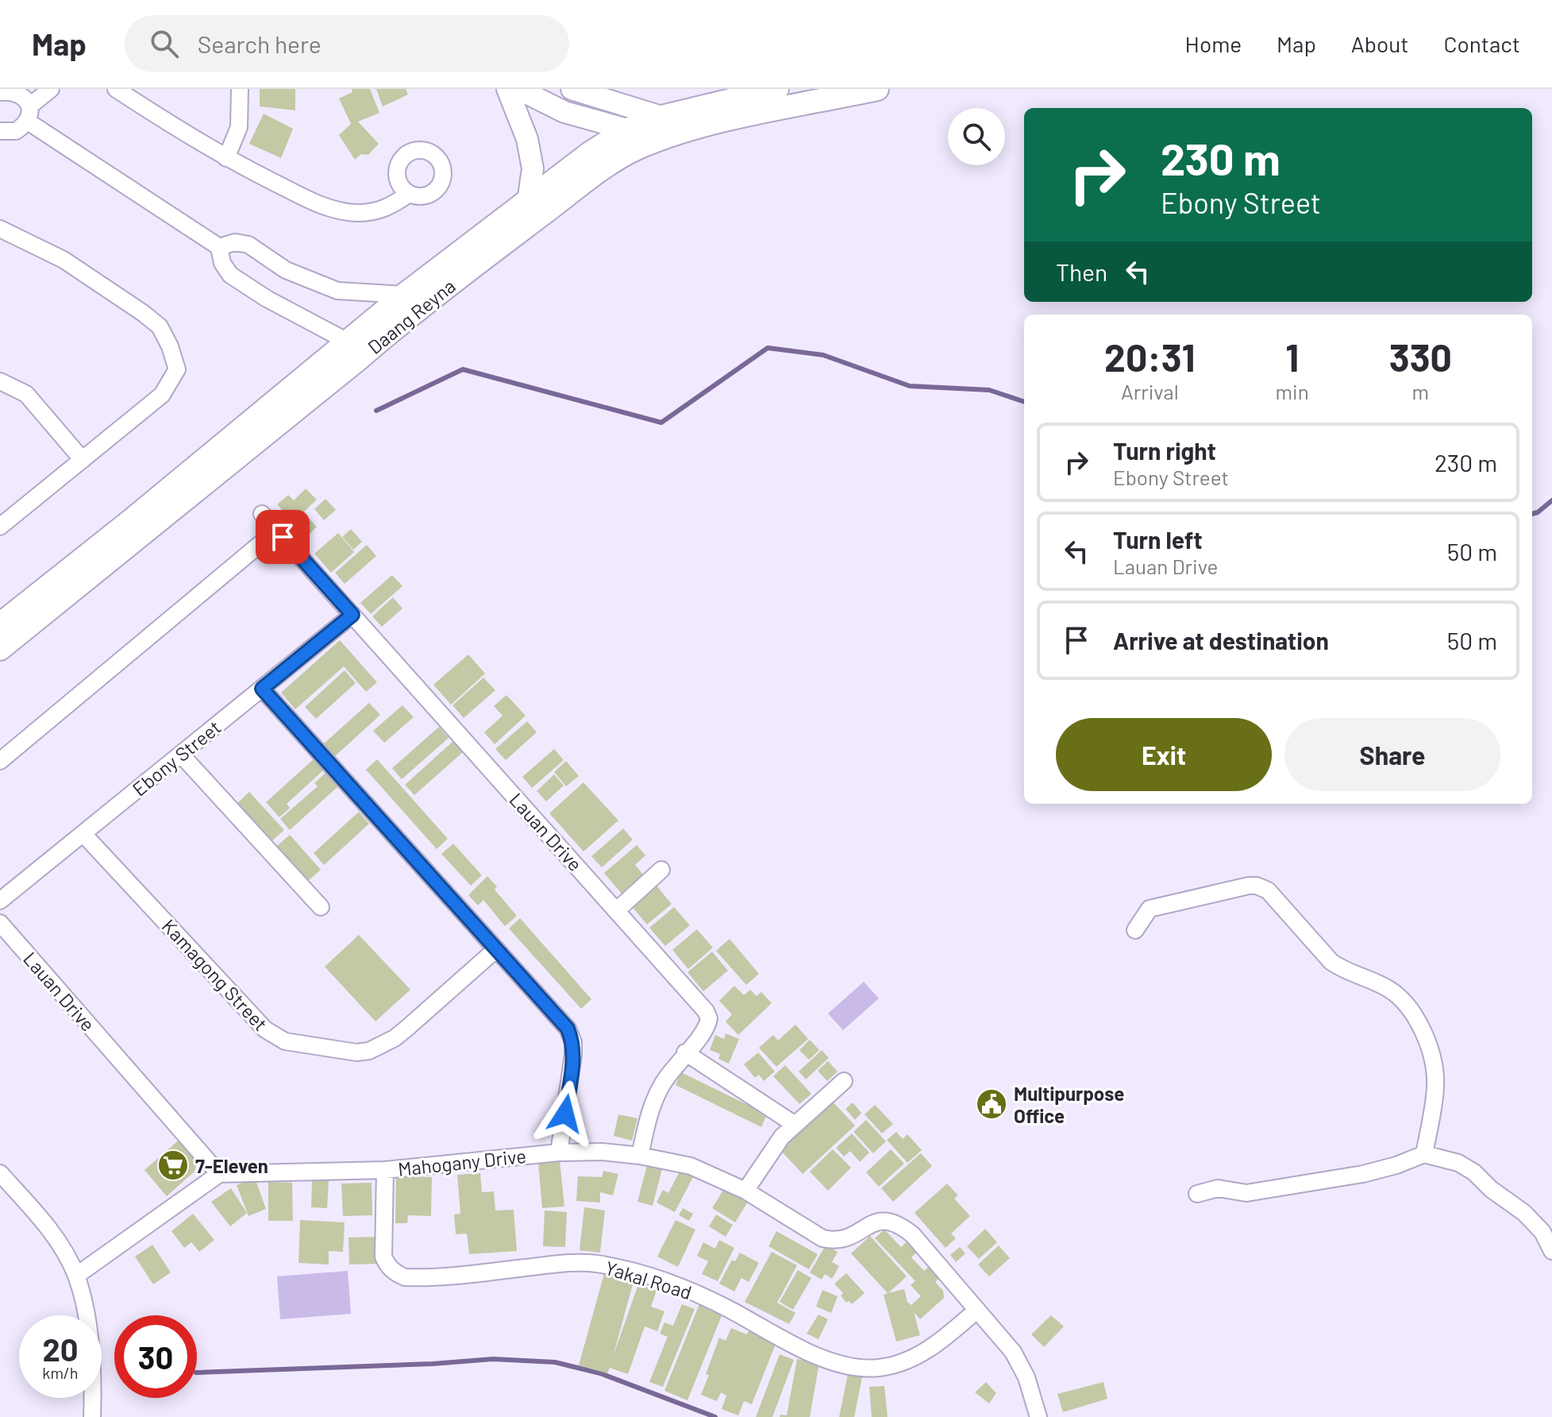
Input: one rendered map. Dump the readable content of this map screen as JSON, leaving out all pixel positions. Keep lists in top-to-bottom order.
{
  "streets": {
    "main road": ["Daang Reyna"],
    "street": [
      "Ebony Street",
      "Lauan Drive",
      "Kamagong Street",
      "Mahogany Drive",
      "Yakal Road"
    ]
  },
  "crossings": [
    ["Ebony Street", "Lauan Drive"],
    ["Ebony Street", "Kamagong Street"],
    ["Lauan Drive", "Mahogany Drive"],
    ["Mahogany Drive", "Yakal Road"]
  ],
  "places": {
    "public building": ["Multipurpose Office"],
    "supermarket": ["7-Eleven"]
  },
  "page": {
    "header": "Map",
    "search": "Search here",
    "nav": [
      "Home",
      "Map",
      "About",
      "Contact"
    ],
    "turn": ["230 m", "Ebony Street"],
    "then": "Then",
    "eta": [
      "20:31",
      "Arrival",
      "1",
      "min",
      "330",
      "m"
    ],
    "list": [
      {
        "name": "Turn right",
        "note": "Ebony Street",
        "value": "230 m"
      },
      {
        "name": "Turn left",
        "note": "Lauan Drive",
        "value": "50 m"
      },
      {
        "name": "Arrive at destination",
        "value": "50 m"
      }
    ],
    "buttons": ["Exit", "Share"],
    "speed": "20 km/h",
    "limit": "30"
  }
}
